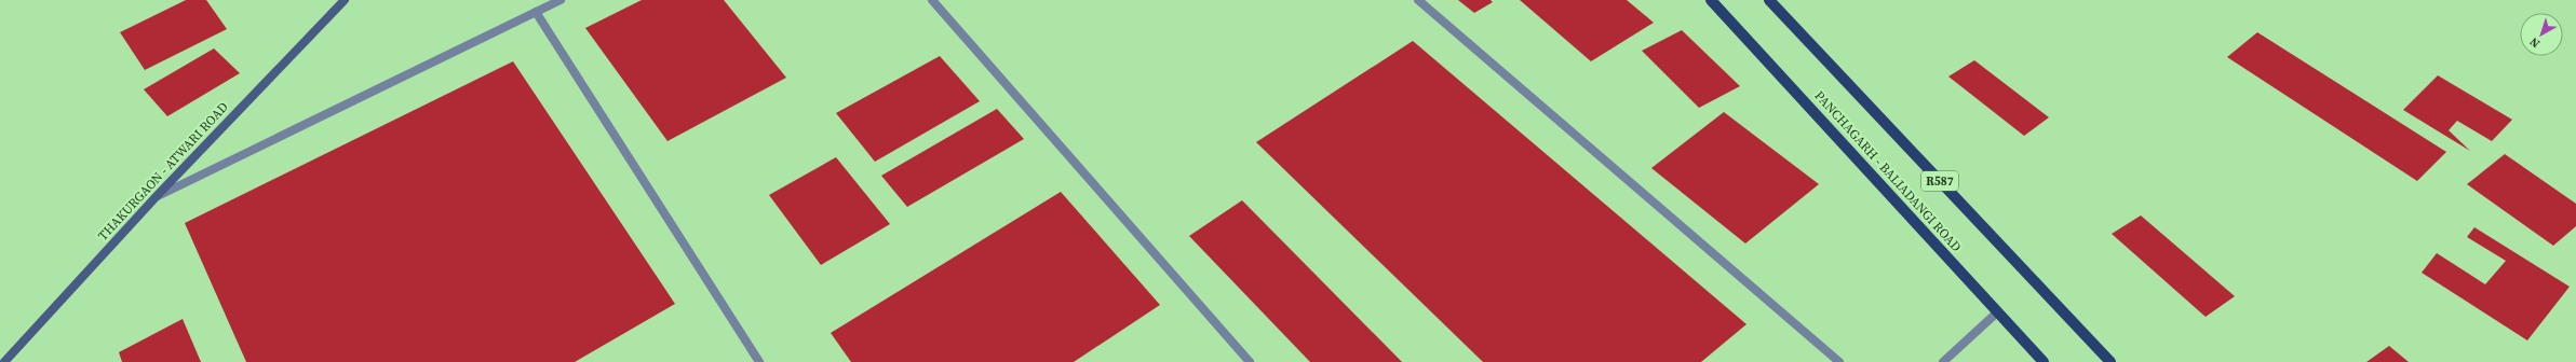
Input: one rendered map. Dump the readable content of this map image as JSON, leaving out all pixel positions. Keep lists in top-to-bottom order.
{
  "streets": {
    "main road": ["THAKURGAON - ATWARI ROAD", "PANCHAGARH - BALIADANGI ROAD", "R587"]
  },
  "north": "bottom left"
}
